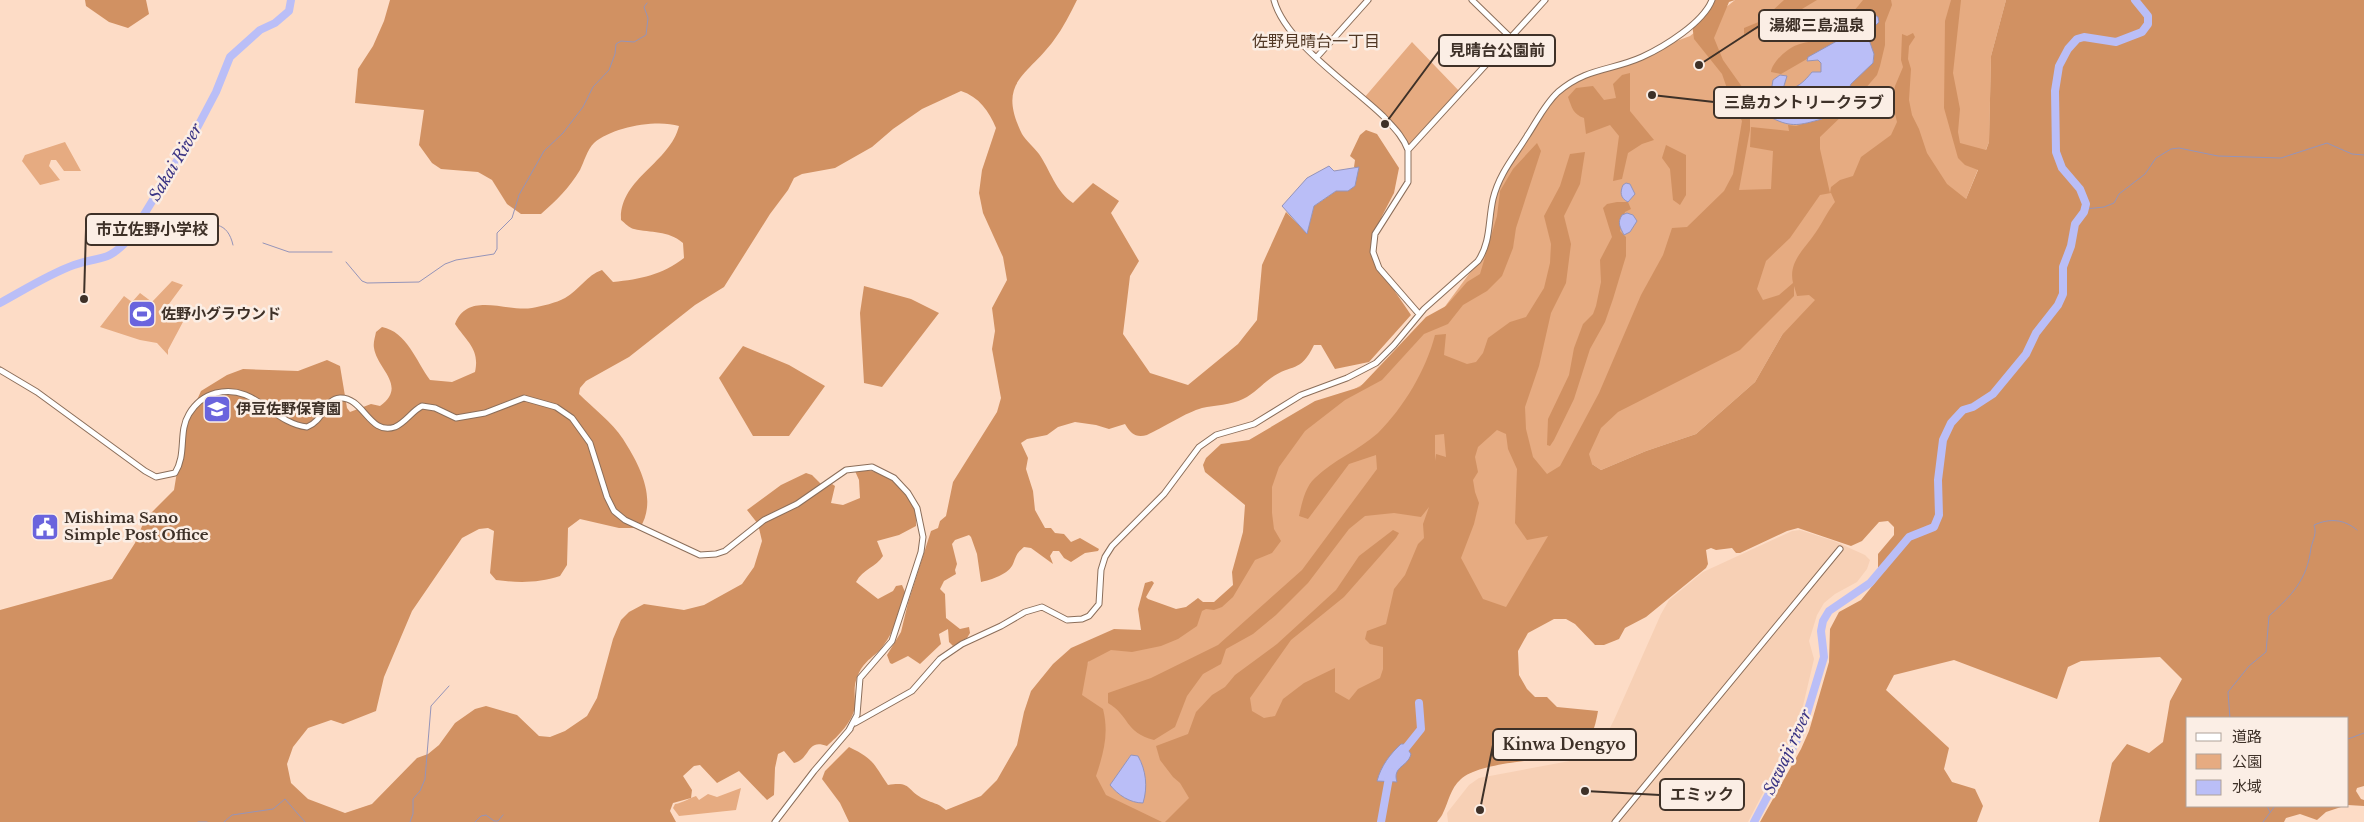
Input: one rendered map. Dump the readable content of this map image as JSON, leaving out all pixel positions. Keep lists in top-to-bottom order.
{
  "districts": ["佐野見晴台一丁目"],
  "water": ["Sakai River", "Sawaji river"],
  "places": {
    "other": [
      "湯郷三島温泉",
      "三島カントリークラブ",
      "見晴台公園前",
      "市立佐野小学校",
      "エミック",
      "Kinwa Dengyo"
    ],
    "sports": ["佐野小グラウンド"],
    "school or university": ["伊豆佐野保育園"],
    "public building": ["Mishima Sano Simple Post Office"]
  },
  "legend": ["道路", "公園", "水域"]
}
